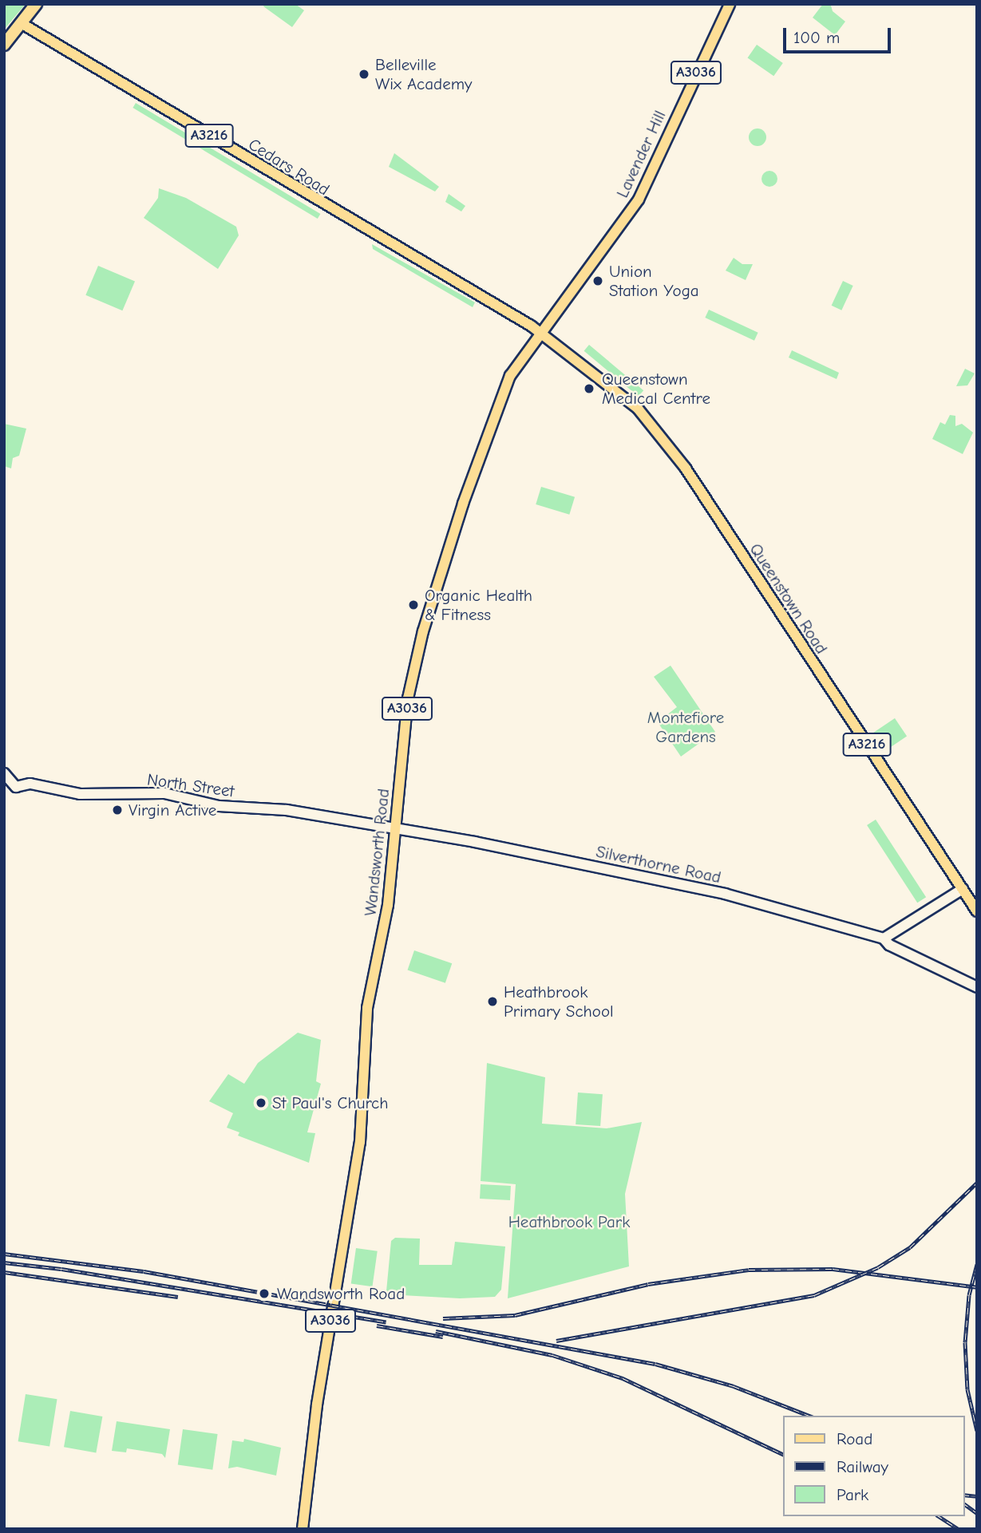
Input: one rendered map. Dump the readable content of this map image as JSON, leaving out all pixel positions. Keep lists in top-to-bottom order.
{
  "streets": {
    "main road": [
      "A3036",
      "A3216",
      "Lavender Hill",
      "Cedars Road",
      "Queenstown Road",
      "North Street",
      "Wandsworth Road",
      "Silverthorne Road"
    ]
  },
  "crossings": [
    ["Lavender Hill", "Cedars Road"],
    ["Lavender Hill", "Queenstown Road"],
    ["Lavender Hill", "Wandsworth Road"],
    ["Cedars Road", "Queenstown Road"],
    ["Cedars Road", "Wandsworth Road"],
    ["Queenstown Road", "Wandsworth Road"],
    ["North Street", "Wandsworth Road"],
    ["North Street", "Silverthorne Road"],
    ["Wandsworth Road", "Silverthorne Road"]
  ],
  "parks": ["Montefiore Gardens", "Heathbrook Park"],
  "places": [
    "Belleville Wix Academy",
    "Union Station Yoga",
    "Queenstown Medical Centre",
    "Organic Health & Fitness",
    "Virgin Active",
    "Heathbrook Primary School",
    "St Paul's Church",
    "Wandsworth Road"
  ],
  "legend": ["Road", "Railway", "Park"],
  "scale_bar": "100 m"
}
